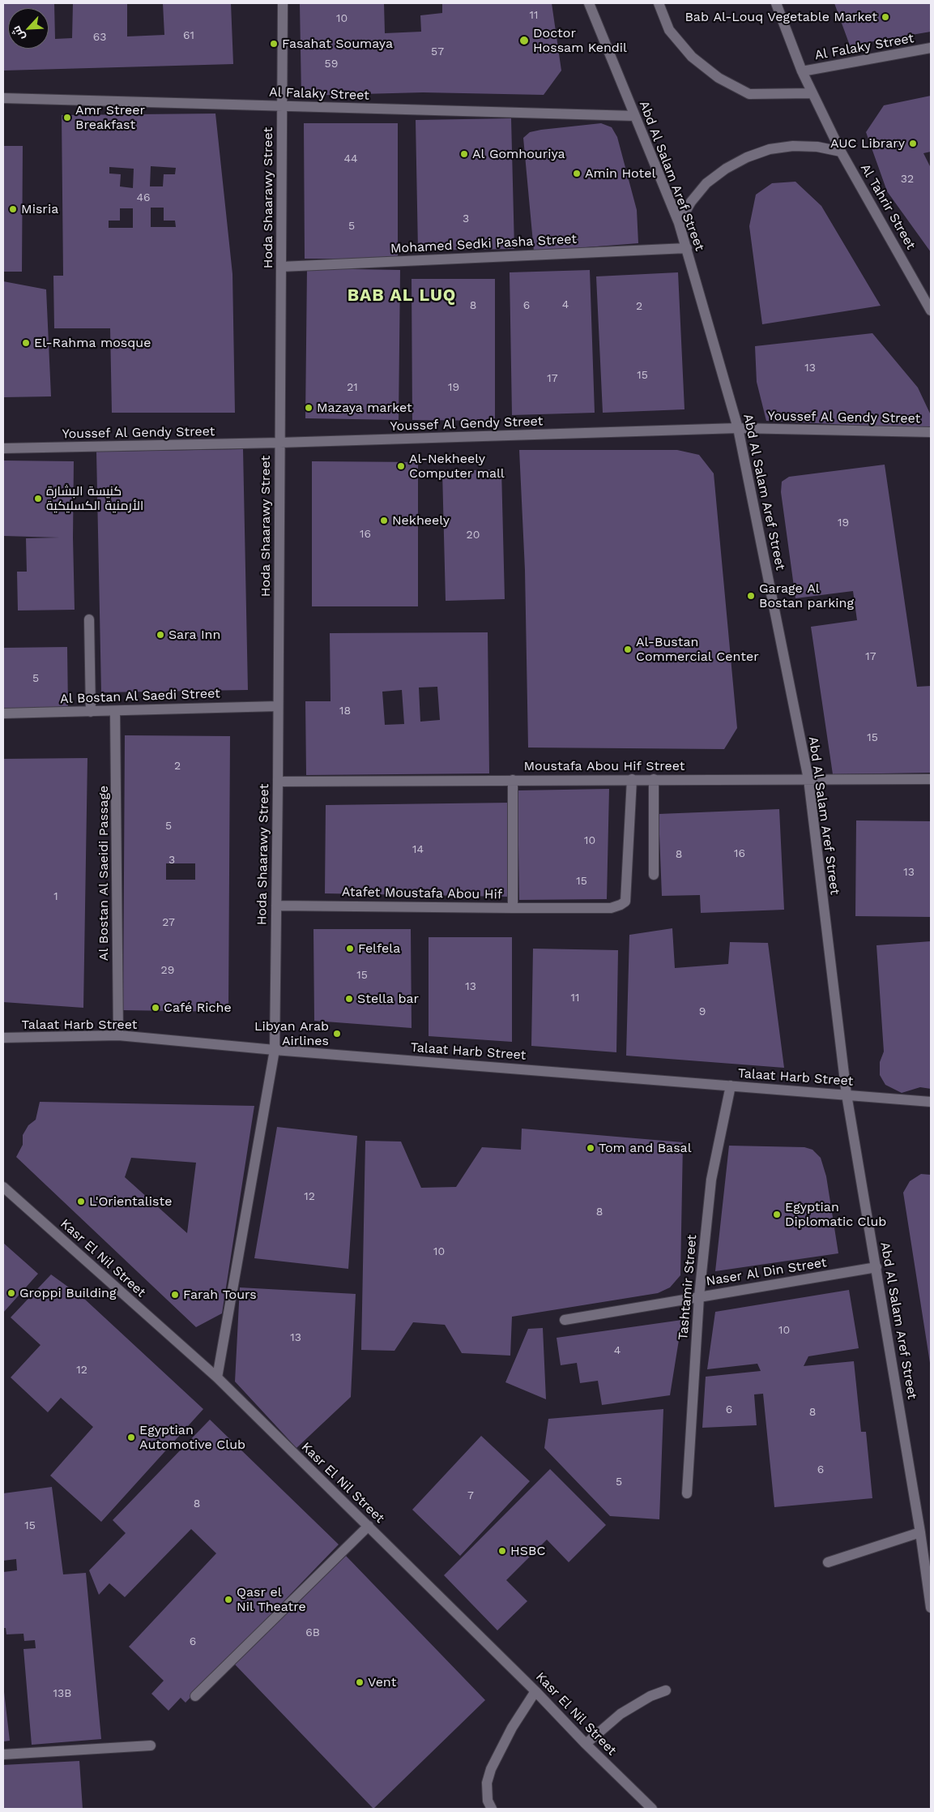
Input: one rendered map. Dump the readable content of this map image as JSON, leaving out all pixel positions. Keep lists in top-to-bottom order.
{
  "streets": {
    "street": [
      "Al Falaky Street",
      "Abd Al Salam Aref Street",
      "Hoda Shaarawy Street",
      "Al Tahrir Street",
      "Mohamed Sedki Pasha Street",
      "Youssef Al Gendy Street",
      "Al Bostan Al Saedi Street",
      "Moustafa Abou Hif Street",
      "Al Bostan Al Saeidi Passage",
      "Atafet Moustafa Abou Hif",
      "Talaat Harb Street",
      "Kasr El Nil Street",
      "Naser Al Din Street",
      "Tashtamir Street"
    ]
  },
  "crossings": [
    ["Al Falaky Street", "Abd Al Salam Aref Street"],
    ["Al Falaky Street", "Hoda Shaarawy Street"],
    ["Al Falaky Street", "Al Tahrir Street"],
    ["Abd Al Salam Aref Street", "Mohamed Sedki Pasha Street"],
    ["Abd Al Salam Aref Street", "Youssef Al Gendy Street"],
    ["Abd Al Salam Aref Street", "Moustafa Abou Hif Street"],
    ["Abd Al Salam Aref Street", "Talaat Harb Street"],
    ["Abd Al Salam Aref Street", "Naser Al Din Street"],
    ["Hoda Shaarawy Street", "Mohamed Sedki Pasha Street"],
    ["Hoda Shaarawy Street", "Youssef Al Gendy Street"],
    ["Hoda Shaarawy Street", "Al Bostan Al Saedi Street"],
    ["Hoda Shaarawy Street", "Moustafa Abou Hif Street"],
    ["Hoda Shaarawy Street", "Atafet Moustafa Abou Hif"],
    ["Hoda Shaarawy Street", "Talaat Harb Street"],
    ["Hoda Shaarawy Street", "Kasr El Nil Street"],
    ["Al Bostan Al Saedi Street", "Al Bostan Al Saeidi Passage"],
    ["Moustafa Abou Hif Street", "Atafet Moustafa Abou Hif"],
    ["Al Bostan Al Saeidi Passage", "Talaat Harb Street"],
    ["Talaat Harb Street", "Tashtamir Street"],
    ["Naser Al Din Street", "Tashtamir Street"]
  ],
  "districts": ["BAB AL LUQ"],
  "places": [
    "Bab Al-Louq Vegetable Market",
    "Doctor Hossam Kendil",
    "Fasahat Soumaya",
    "Amr Streer Breakfast",
    "AUC Library",
    "Al Gomhouriya",
    "Amin Hotel",
    "Misria",
    "El-Rahma mosque",
    "Mazaya market",
    "Al-Nekheely Computer mall",
    "كنيسة البشارة الأرمنية الكسليكية",
    "Nekheely",
    "Garage Al Bostan parking",
    "Sara Inn",
    "Al-Bustan Commercial Center",
    "Felfela",
    "Stella bar",
    "Café Riche",
    "Libyan Arab Airlines",
    "Tom and Basal",
    "L'Orientaliste",
    "Egyptian Diplomatic Club",
    "Groppi Building",
    "Farah Tours",
    "Egyptian Automotive Club",
    "HSBC",
    "Qasr el Nil Theatre",
    "Vent"
  ],
  "house_numbers": [
    "11",
    "10",
    "61",
    "63",
    "57",
    "59",
    "44",
    "32",
    "46",
    "3",
    "5",
    "4",
    "8",
    "6",
    "2",
    "13",
    "15",
    "17",
    "21",
    "19",
    "19",
    "16",
    "20",
    "17",
    "5",
    "18",
    "15",
    "2",
    "5",
    "10",
    "14",
    "16",
    "8",
    "3",
    "13",
    "15",
    "1",
    "27",
    "29",
    "15",
    "13",
    "11",
    "9",
    "12",
    "8",
    "10",
    "10",
    "13",
    "4",
    "12",
    "6",
    "8",
    "6",
    "5",
    "7",
    "8",
    "15",
    "6B",
    "6",
    "13B"
  ],
  "north": "bottom left"
}
